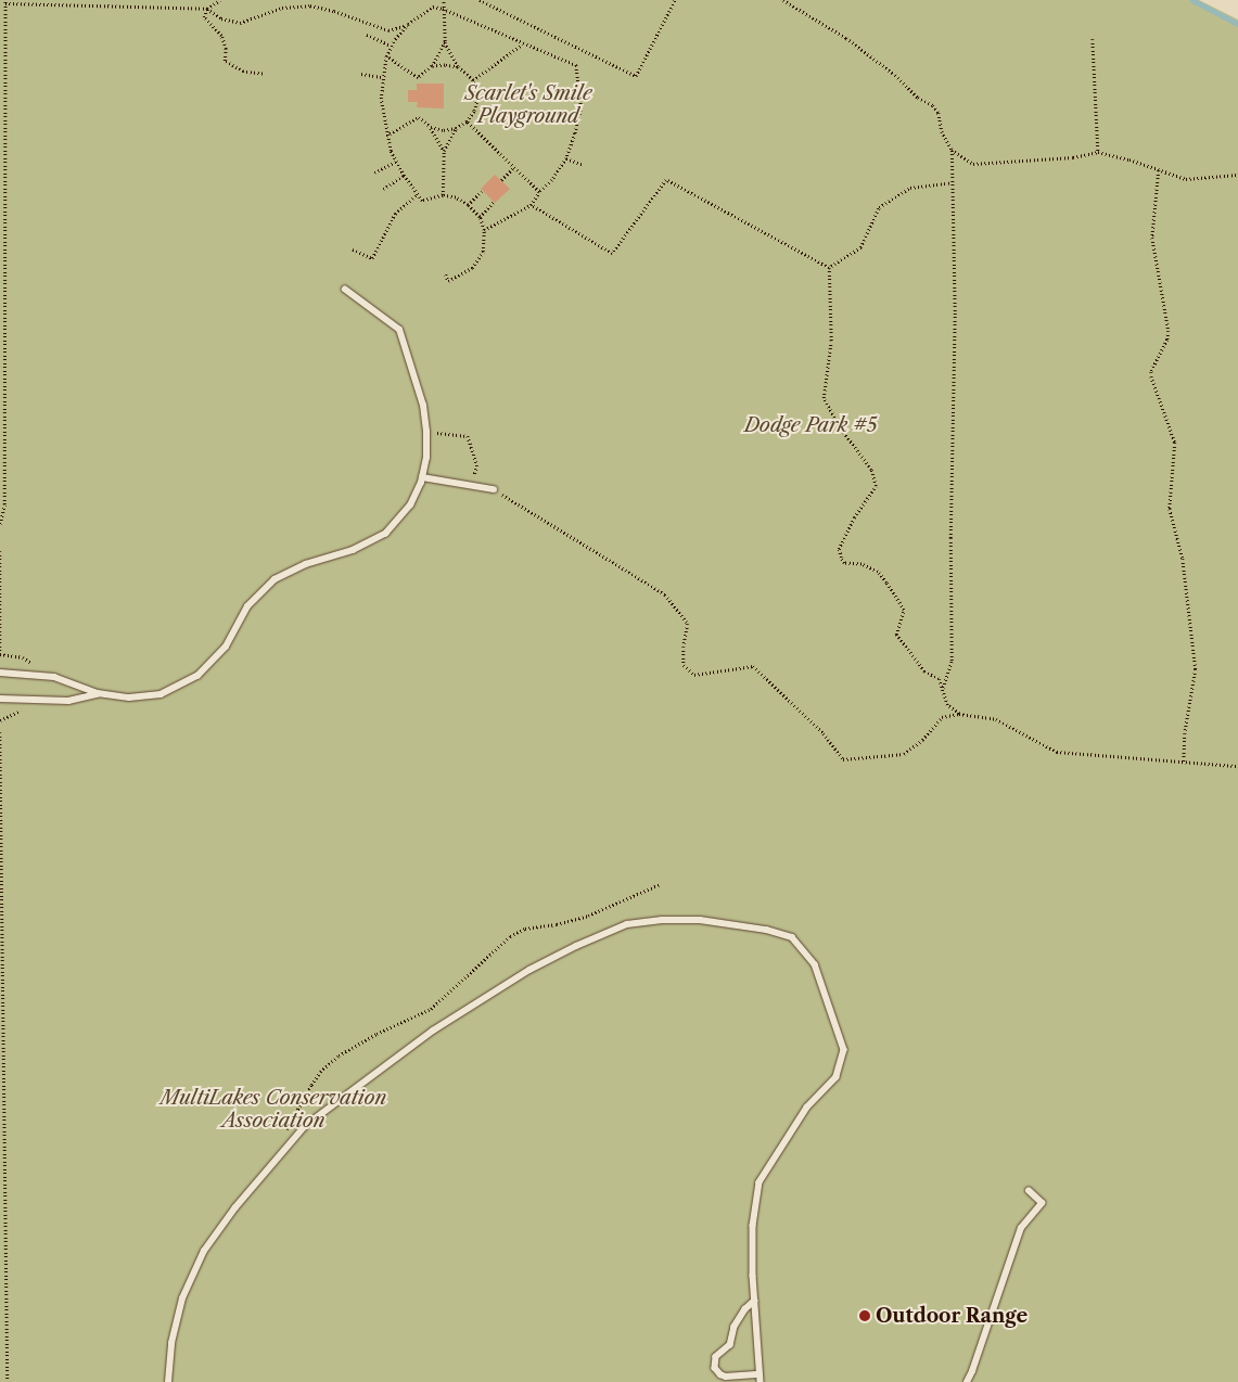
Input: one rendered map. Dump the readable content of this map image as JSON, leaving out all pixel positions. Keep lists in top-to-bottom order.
{
  "parks": ["Scarlet's Smile Playground", "Dodge Park #5", "MultiLakes Conservation Association"],
  "places": ["Outdoor Range"]
}
